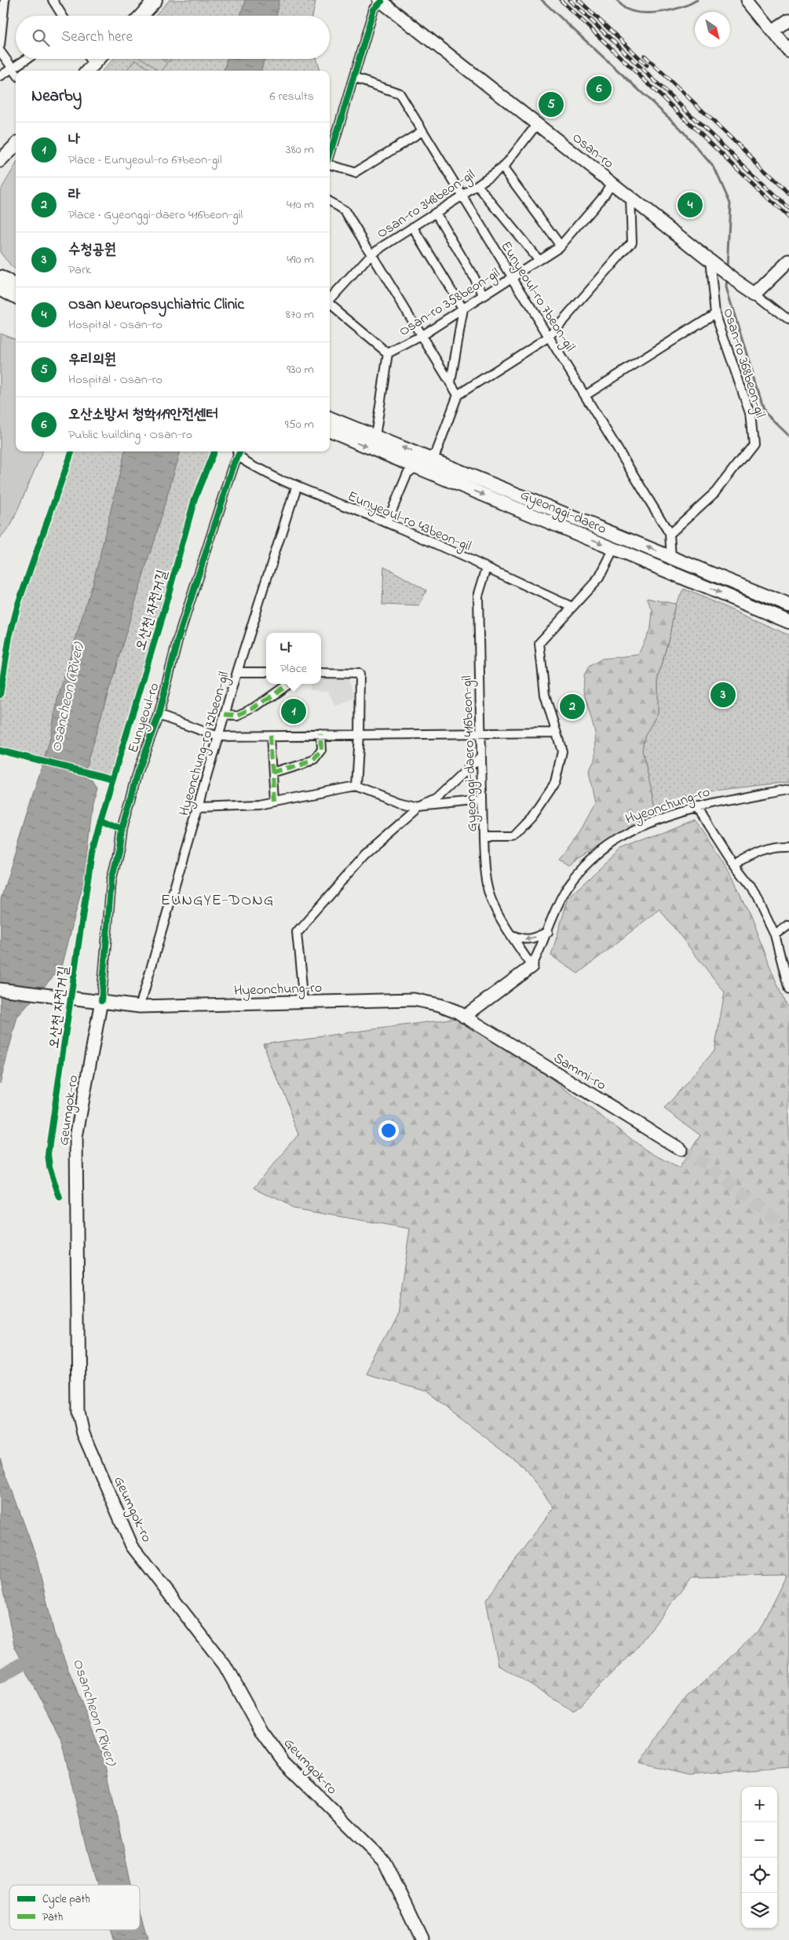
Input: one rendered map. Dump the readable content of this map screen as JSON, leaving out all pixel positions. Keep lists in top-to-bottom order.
{
  "streets": {
    "main road": ["Gyeonggi-daero"],
    "street": [
      "Osan-ro",
      "Osan-ro 348beon-gil",
      "Eunyeoul-ro 7beon-gil",
      "Osan-ro 358beon-gil",
      "Osan-ro 368beon-gil",
      "Eunyeoul-ro 43beon-gil",
      "Eunyeoul-ro",
      "Hyeonchung-ro 72beon-gil",
      "Gyeonggi-daero 416beon-gil",
      "Hyeonchung-ro",
      "Sammi-ro",
      "Geumgok-ro"
    ],
    "cycle path": ["오산천 자전거길"]
  },
  "crossings": [
    ["Osan-ro", "Osan-ro 348beon-gil"],
    ["Osan-ro", "Osan-ro 358beon-gil"],
    ["Osan-ro", "Osan-ro 368beon-gil"],
    ["Osan-ro 348beon-gil", "Eunyeoul-ro 7beon-gil"],
    ["Eunyeoul-ro 7beon-gil", "Osan-ro 358beon-gil"],
    ["Eunyeoul-ro 7beon-gil", "Osan-ro 368beon-gil"],
    ["Eunyeoul-ro 7beon-gil", "Gyeonggi-daero"],
    ["Gyeonggi-daero", "Gyeonggi-daero 416beon-gil"],
    ["Eunyeoul-ro 43beon-gil", "Eunyeoul-ro"],
    ["Eunyeoul-ro 43beon-gil", "Hyeonchung-ro 72beon-gil"],
    ["Eunyeoul-ro 43beon-gil", "Gyeonggi-daero 416beon-gil"],
    ["Eunyeoul-ro", "Hyeonchung-ro"],
    ["Eunyeoul-ro", "Geumgok-ro"],
    ["Hyeonchung-ro 72beon-gil", "Hyeonchung-ro"],
    ["Hyeonchung-ro", "Sammi-ro"],
    ["Hyeonchung-ro", "Geumgok-ro"]
  ],
  "districts": ["EUNGYE-DONG"],
  "water": ["Osancheon (River)"],
  "legend": ["Cycle path", "Path"],
  "north": "bottom right",
  "page": {
    "search": "Search here",
    "heading": ["Nearby", "6 results"],
    "pins": [
      "6",
      "5",
      "4",
      "3",
      "2",
      "1"
    ],
    "list": [
      {
        "mark": "1",
        "name": "나",
        "note": "Place · Eunyeoul-ro 67beon-gil",
        "value": "380 m"
      },
      {
        "mark": "2",
        "name": "라",
        "note": "Place · Gyeonggi-daero 416beon-gil",
        "value": "410 m"
      },
      {
        "mark": "3",
        "name": "수청공원",
        "note": "Park",
        "value": "490 m"
      },
      {
        "mark": "4",
        "name": "Osan Neuropsychiatric Clinic",
        "note": "Hospital · Osan-ro",
        "value": "870 m"
      },
      {
        "mark": "5",
        "name": "우리의원",
        "note": "Hospital · Osan-ro",
        "value": "930 m"
      },
      {
        "mark": "6",
        "name": "오산소방서 청학119안전센터",
        "note": "Public building · Osan-ro",
        "value": "950 m"
      }
    ],
    "popup": ["나", "Place"],
    "map_buttons": ["+", "−"]
  }
}
